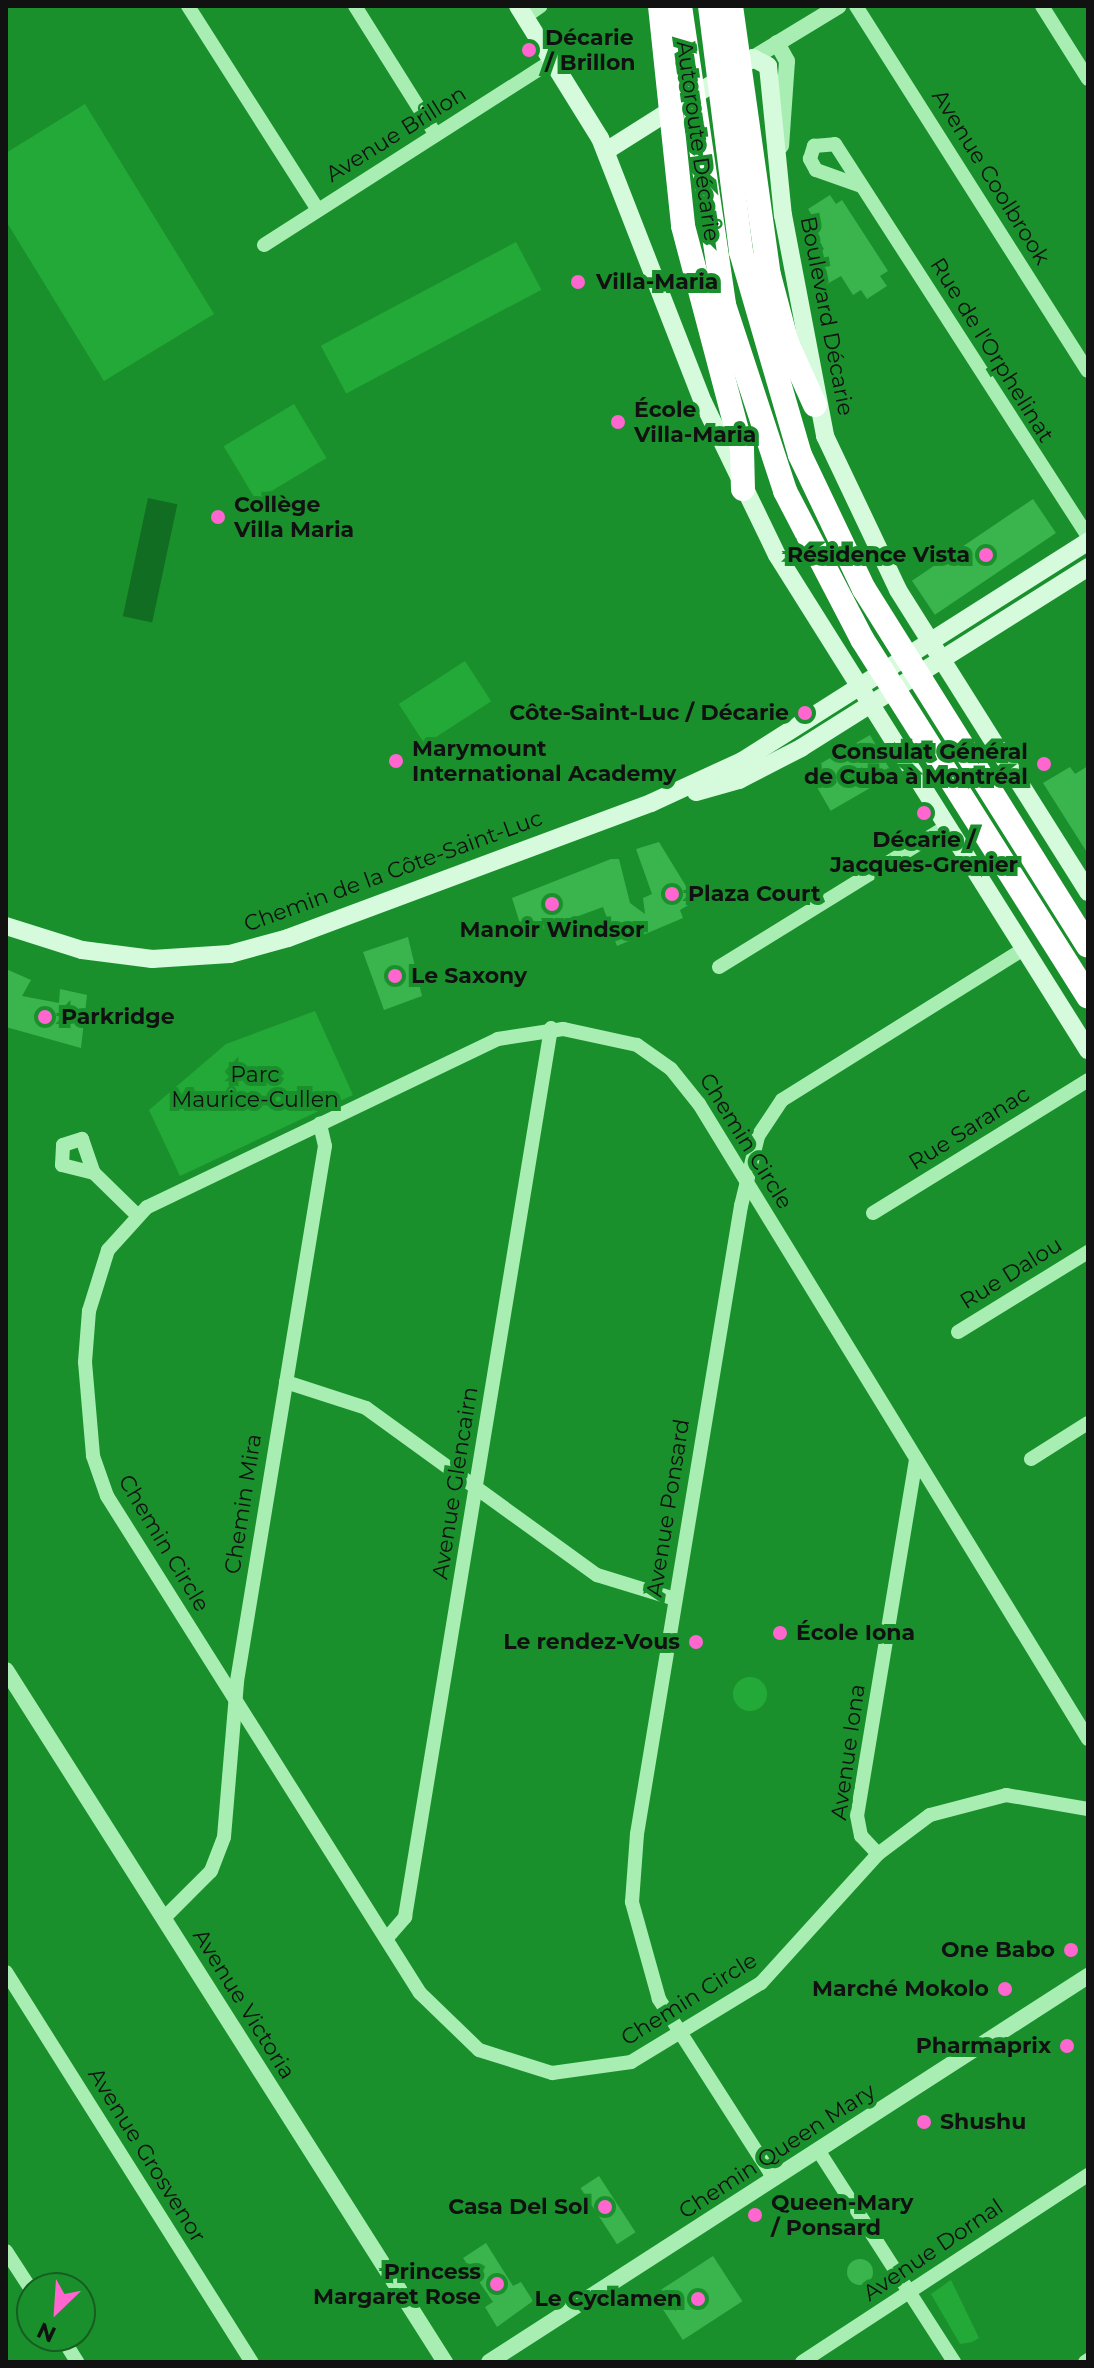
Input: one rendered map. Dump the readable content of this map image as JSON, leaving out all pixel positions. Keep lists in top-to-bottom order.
{
  "streets": {
    "highway": ["Autoroute Décarie"],
    "main road": ["Boulevard Décarie", "Chemin de la Côte-Saint-Luc"],
    "street": [
      "Avenue Brillon",
      "Avenue Coolbrook",
      "Rue de l'Orphelinat",
      "Rue Saranac",
      "Chemin Circle",
      "Rue Dalou",
      "Avenue Glencairn",
      "Chemin Mira",
      "Avenue Ponsard",
      "Avenue Iona",
      "Avenue Victoria",
      "Chemin Queen Mary",
      "Avenue Grosvenor",
      "Avenue Dornal"
    ]
  },
  "crossings": [
    ["Boulevard Décarie", "Chemin de la Côte-Saint-Luc"],
    ["Rue de l'Orphelinat", "Chemin de la Côte-Saint-Luc"],
    ["Chemin Circle", "Avenue Glencairn"],
    ["Chemin Circle", "Chemin Mira"],
    ["Chemin Circle", "Avenue Ponsard"],
    ["Chemin Circle", "Avenue Iona"],
    ["Chemin Mira", "Avenue Victoria"],
    ["Avenue Ponsard", "Chemin Queen Mary"]
  ],
  "parks": ["Parc Maurice-Cullen"],
  "places": [
    "Décarie / Brillon",
    "Villa-Maria",
    "École Villa-Maria",
    "Collège Villa Maria",
    "Résidence Vista",
    "Côte-Saint-Luc / Décarie",
    "Marymount International Academy",
    "Consulat Général de Cuba à Montréal",
    "Décarie / Jacques-Grenier",
    "Plaza Court",
    "Manoir Windsor",
    "Le Saxony",
    "Parkridge",
    "École Iona",
    "Le rendez-Vous",
    "One Babo",
    "Marché Mokolo",
    "Pharmaprix",
    "Shushu",
    "Casa Del Sol",
    "Queen-Mary / Ponsard",
    "Princess Margaret Rose",
    "Le Cyclamen"
  ],
  "north": "bottom left"
}
